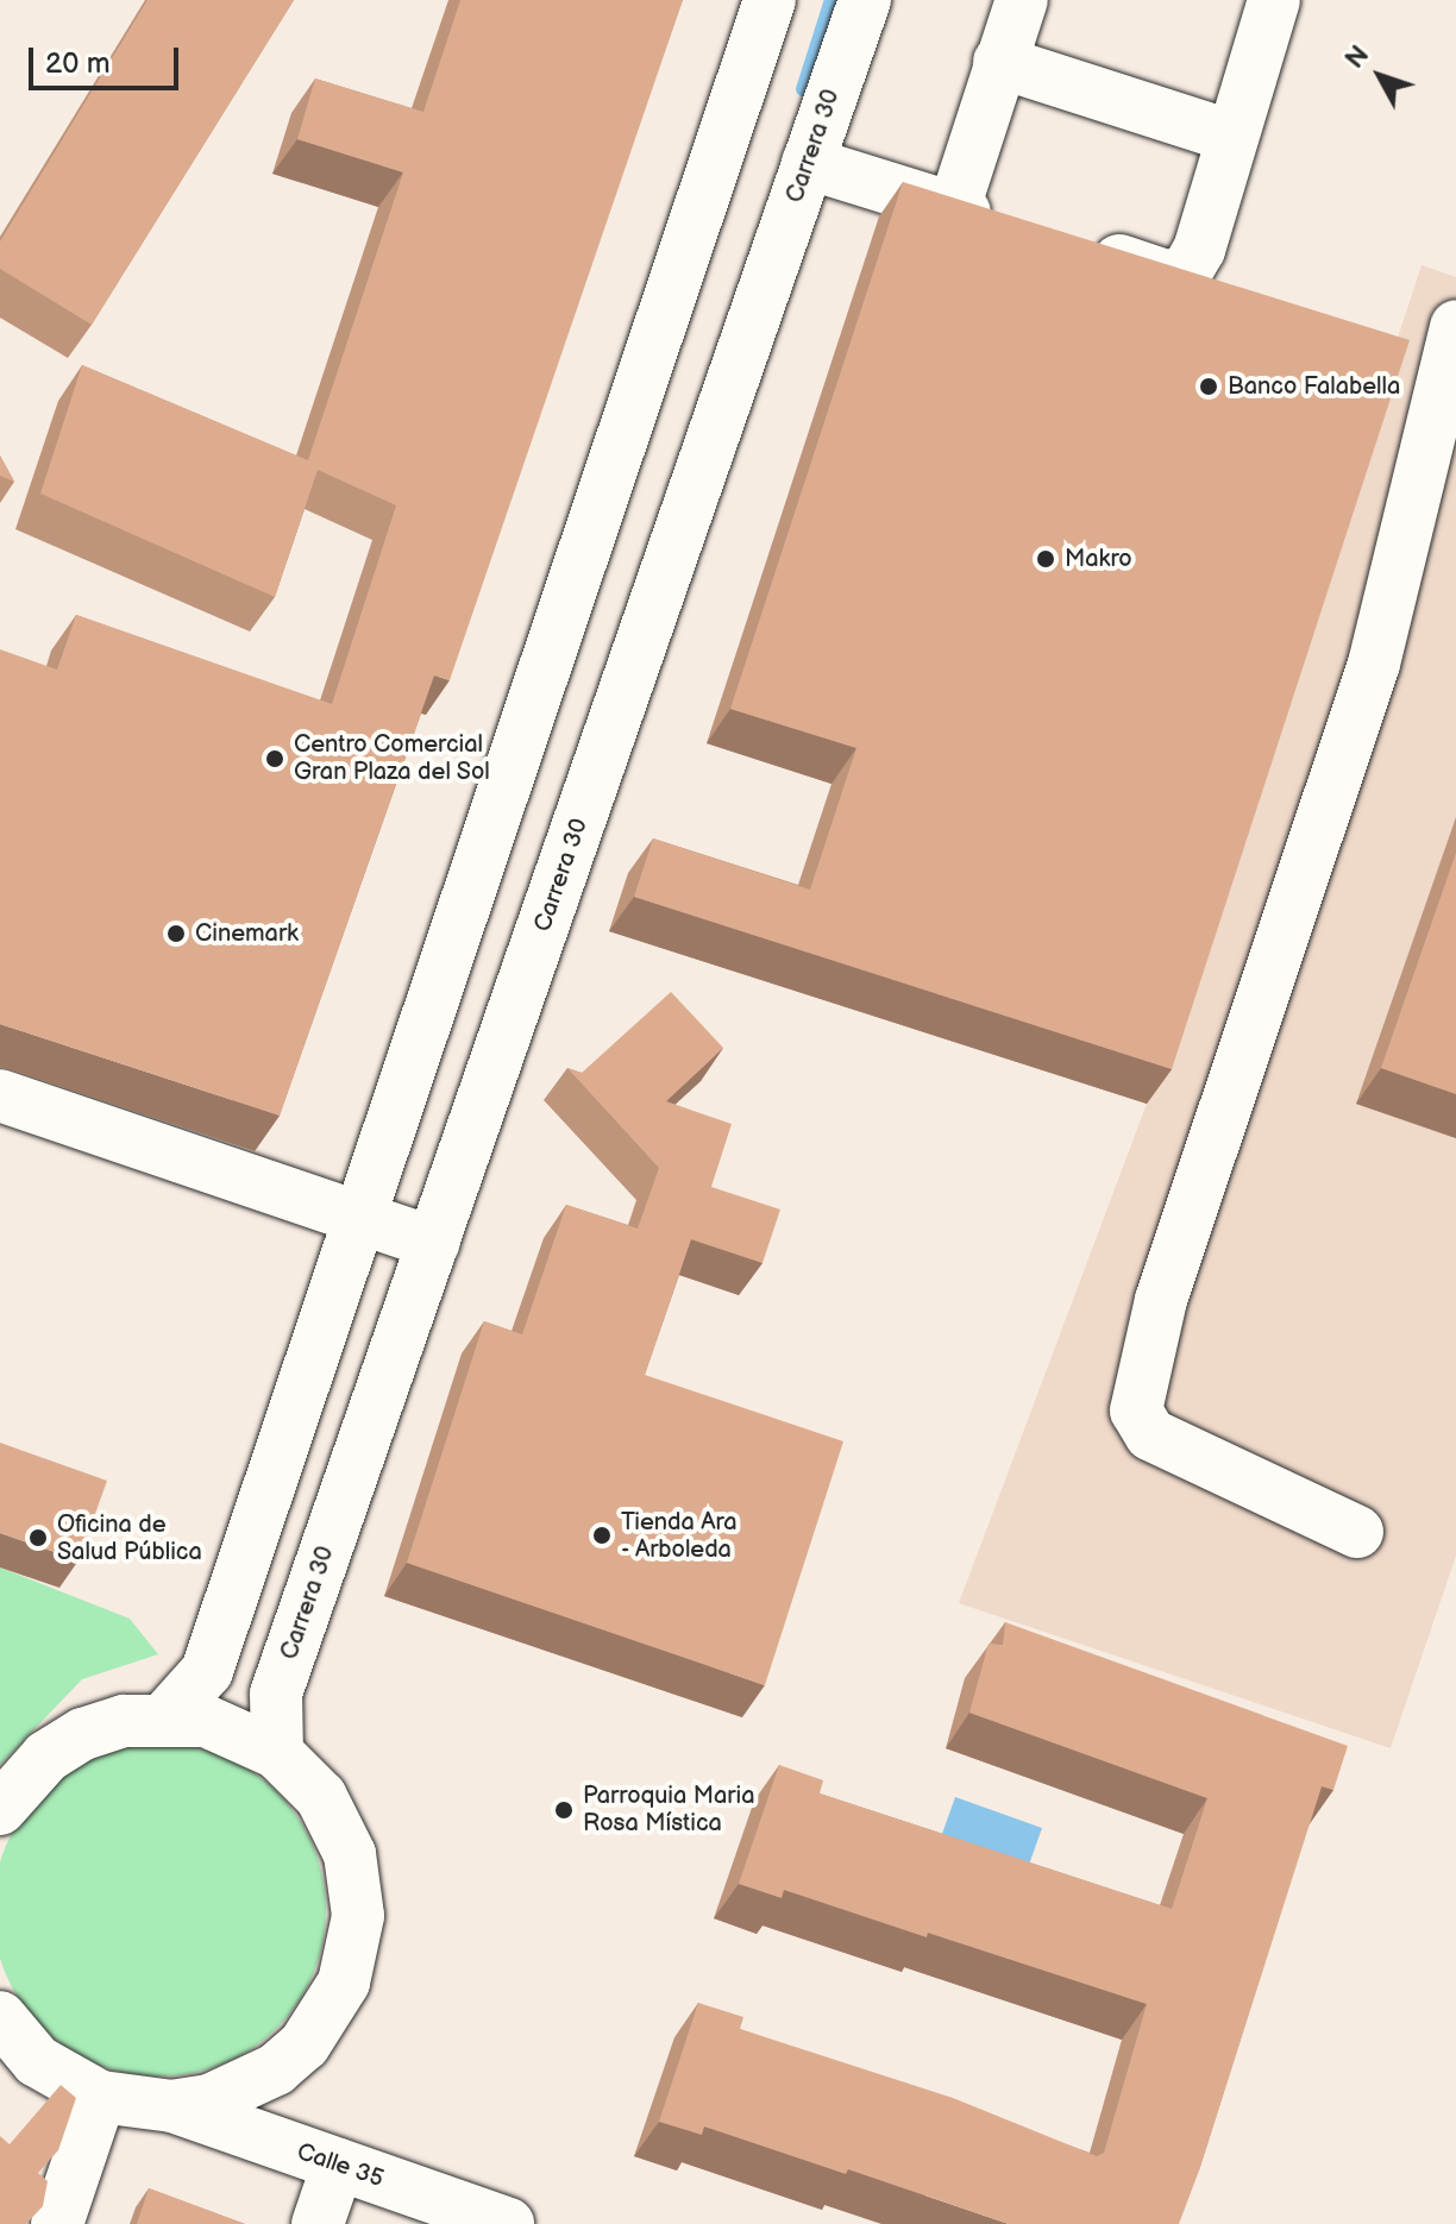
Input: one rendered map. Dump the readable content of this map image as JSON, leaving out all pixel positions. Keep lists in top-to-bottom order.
{
  "streets": {
    "street": ["Carrera 30", "Calle 35"]
  },
  "places": [
    "Banco Falabella",
    "Makro",
    "Centro Comercial Gran Plaza del Sol",
    "Cinemark",
    "Tienda Ara - Arboleda",
    "Oficina de Salud Pública",
    "Parroquia Maria Rosa Mística"
  ],
  "scale_bar": "20 m",
  "north": "top left"
}
